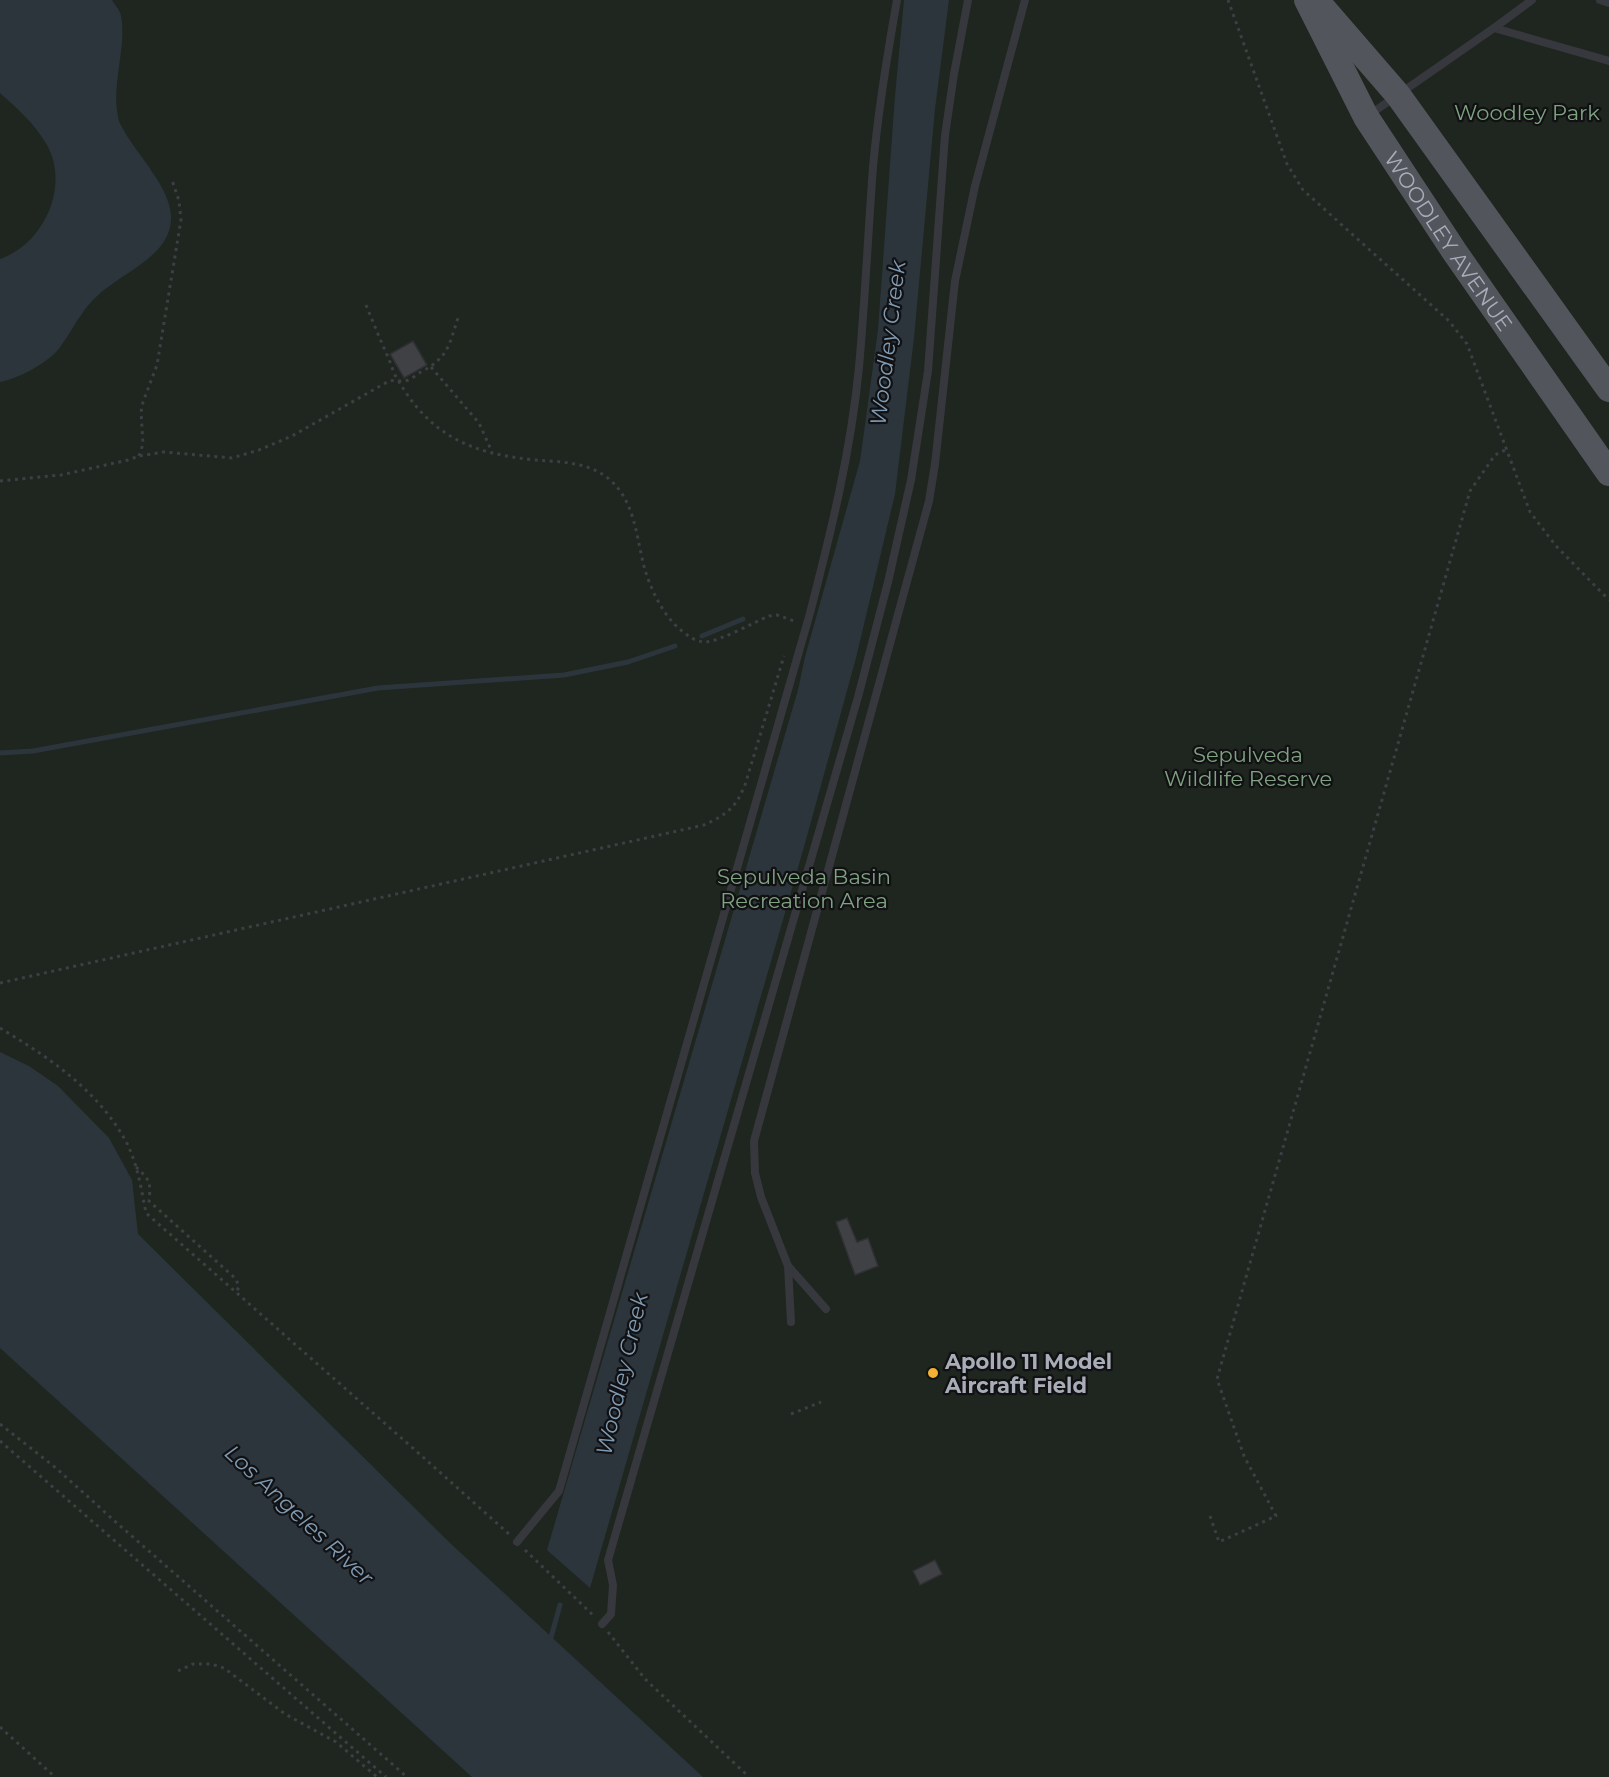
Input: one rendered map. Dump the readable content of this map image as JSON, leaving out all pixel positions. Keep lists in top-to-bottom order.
{
  "streets": {
    "main road": ["WOODLEY AVENUE"]
  },
  "water": ["Woodley Creek", "Los Angeles River"],
  "parks": ["Woodley Park", "Sepulveda Wildlife Reserve", "Sepulveda Basin Recreation Area"],
  "places": ["Apollo 11 Model Aircraft Field"]
}
